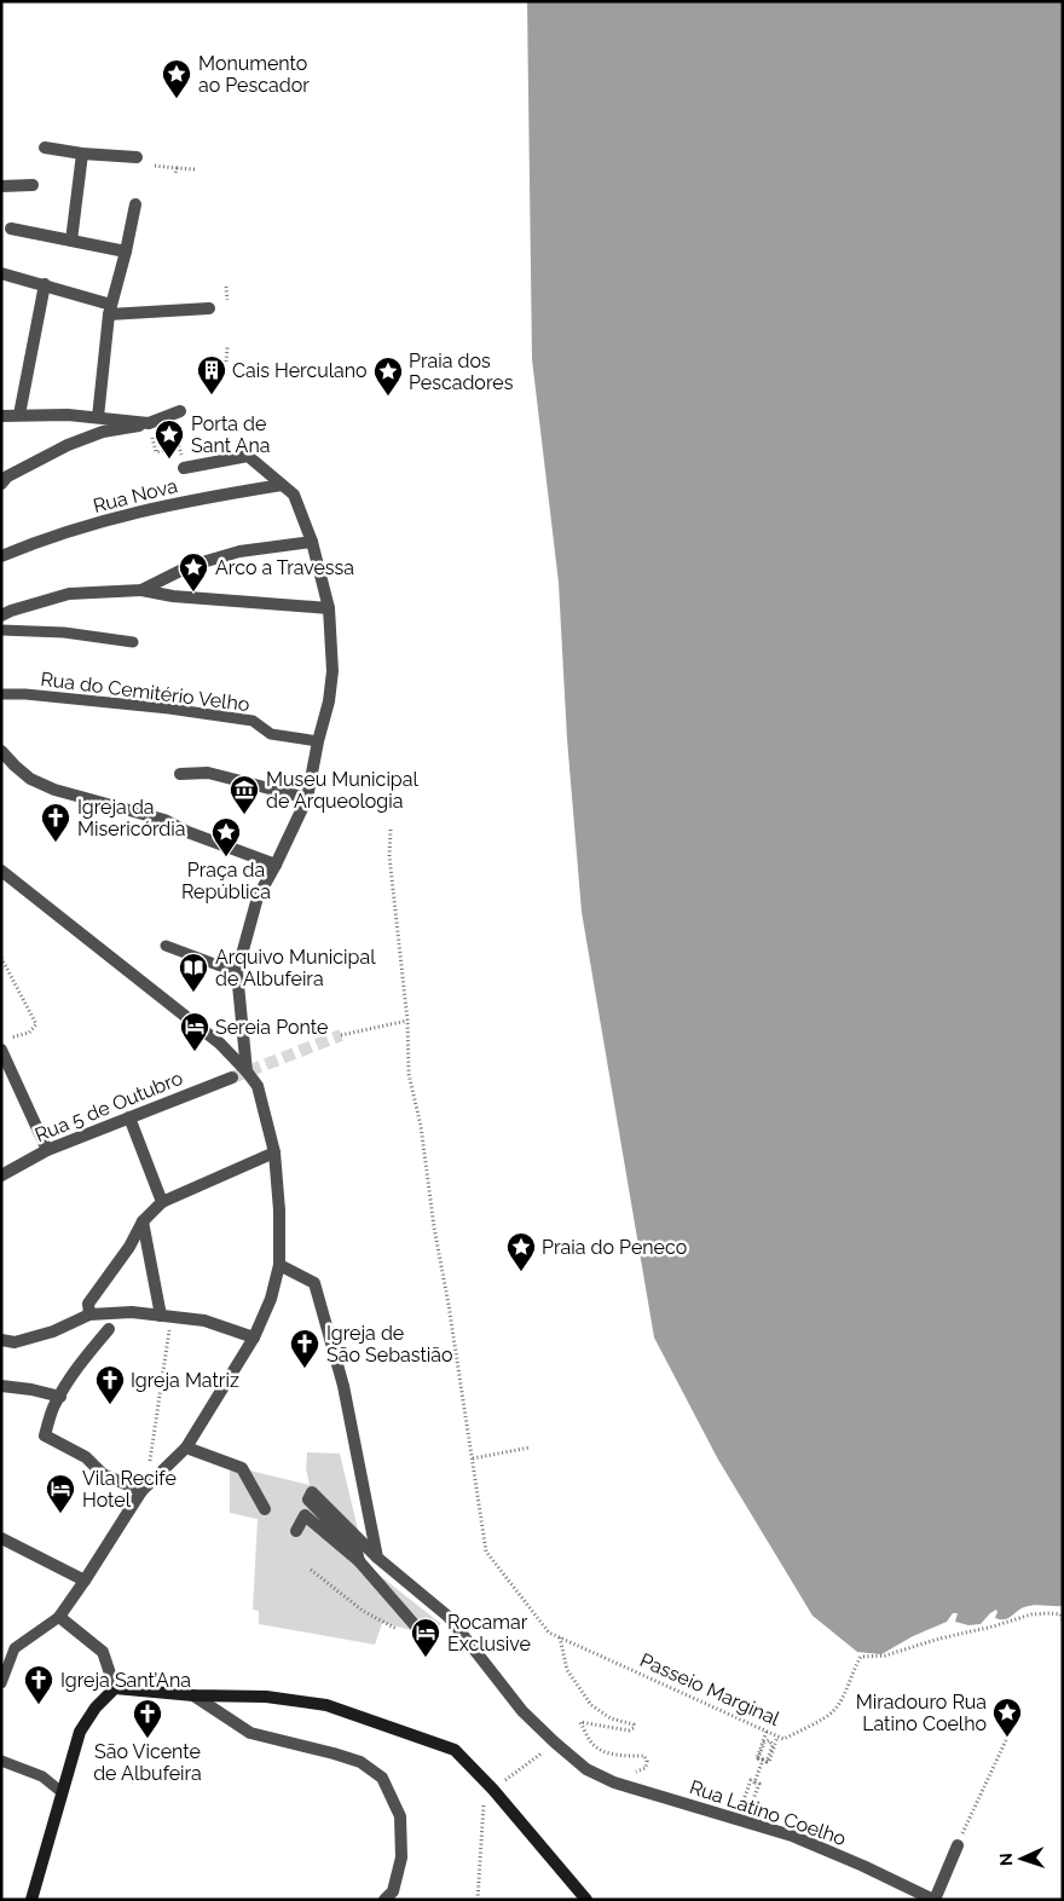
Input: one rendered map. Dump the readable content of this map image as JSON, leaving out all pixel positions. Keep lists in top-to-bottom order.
{
  "streets": {
    "street": ["Rua Nova", "Rua 5 de Outubro", "Rua Latino Coelho"],
    "lane": ["Rua do Cemitério Velho"],
    "path": ["Passeio Marginal"]
  },
  "places": {
    "place": [
      "Monumento ao Pescador",
      "Praia dos Pescadores",
      "Porta de Sant Ana",
      "Arco a Travessa",
      "Praça da República",
      "Praia do Peneco",
      "Miradouro Rua Latino Coelho"
    ],
    "building": ["Cais Herculano"],
    "museum": ["Museu Municipal de Arqueologia"],
    "church": [
      "Igreja da Misericórdia",
      "Igreja de São Sebastião",
      "Igreja Matriz",
      "Igreja Sant’Ana",
      "São Vicente de Albufeira"
    ],
    "library": ["Arquivo Municipal de Albufeira"],
    "hotel": ["Sereia Ponte", "Vila Recife Hotel", "Rocamar Exclusive"]
  },
  "north": "left"
}
